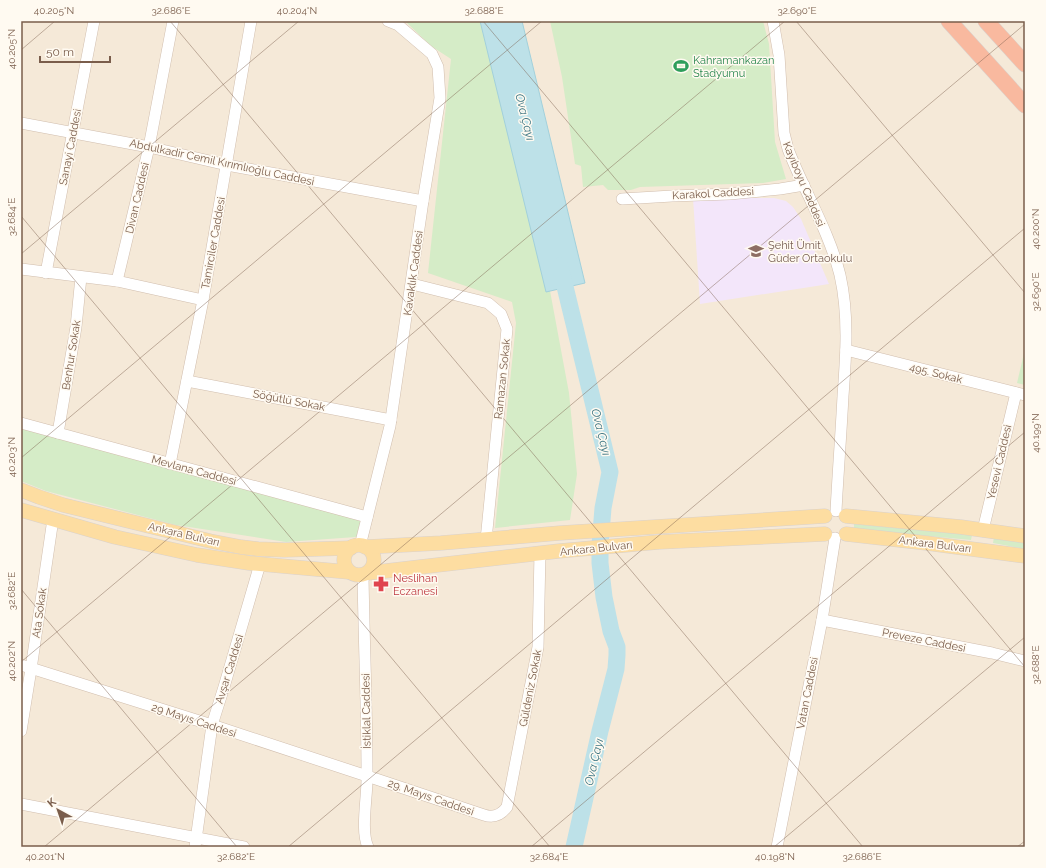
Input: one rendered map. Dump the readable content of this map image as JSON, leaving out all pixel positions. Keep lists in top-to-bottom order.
{
  "streets": {
    "main road": ["Ankara Bulvarı"],
    "street": [
      "Sanayi Caddesi",
      "Abdulkadir Cemil Kırımlıoğlu Caddesi",
      "Kayıboyu Caddesi",
      "Karakol Caddesi",
      "Divan Caddesi",
      "Tamirciler Caddesi",
      "Kavaklık Caddesi",
      "Benhur Sokak",
      "495. Sokak",
      "Ramazan Sokak",
      "Söğütlü Sokak",
      "Yesevi Caddesi",
      "Mevlana Caddesi",
      "Ata Sokak",
      "Preveze Caddesi",
      "Avşar Caddesi",
      "Güldeniz Sokak",
      "Vatan Caddesi",
      "İstiklal Caddesi",
      "29 Mayıs Caddesi",
      "29. Mayıs Caddesi"
    ]
  },
  "crossings": [
    ["Sanayi Caddesi", "Abdulkadir Cemil Kırımlıoğlu Caddesi"],
    ["Abdulkadir Cemil Kırımlıoğlu Caddesi", "Divan Caddesi"],
    ["Abdulkadir Cemil Kırımlıoğlu Caddesi", "Tamirciler Caddesi"],
    ["Abdulkadir Cemil Kırımlıoğlu Caddesi", "Kavaklık Caddesi"],
    ["Kayıboyu Caddesi", "Karakol Caddesi"],
    ["Kayıboyu Caddesi", "495. Sokak"],
    ["Kayıboyu Caddesi", "Ankara Bulvarı"],
    ["Tamirciler Caddesi", "Söğütlü Sokak"],
    ["Tamirciler Caddesi", "Mevlana Caddesi"],
    ["Kavaklık Caddesi", "Ramazan Sokak"],
    ["Kavaklık Caddesi", "Söğütlü Sokak"],
    ["Kavaklık Caddesi", "Mevlana Caddesi"],
    ["Kavaklık Caddesi", "Ankara Bulvarı"],
    ["Kavaklık Caddesi", "İstiklal Caddesi"],
    ["Benhur Sokak", "Mevlana Caddesi"],
    ["495. Sokak", "Yesevi Caddesi"],
    ["Ramazan Sokak", "Ankara Bulvarı"],
    ["Yesevi Caddesi", "Ankara Bulvarı"],
    ["Ankara Bulvarı", "Ata Sokak"],
    ["Ankara Bulvarı", "Avşar Caddesi"],
    ["Ankara Bulvarı", "Güldeniz Sokak"],
    ["Ankara Bulvarı", "Vatan Caddesi"],
    ["Ankara Bulvarı", "İstiklal Caddesi"],
    ["Ata Sokak", "29 Mayıs Caddesi"],
    ["Preveze Caddesi", "Vatan Caddesi"],
    ["Avşar Caddesi", "29 Mayıs Caddesi"],
    ["Güldeniz Sokak", "29. Mayıs Caddesi"],
    ["İstiklal Caddesi", "29 Mayıs Caddesi"],
    ["İstiklal Caddesi", "29. Mayıs Caddesi"],
    ["29 Mayıs Caddesi", "29. Mayıs Caddesi"]
  ],
  "water": ["Ova Çayı"],
  "places": {
    "sports": ["Kahramankazan Stadyumu"],
    "school or university": ["Şehit Ümit Güder Ortaokulu"],
    "pharmacy": ["Neslihan Eczanesi"]
  },
  "scale_bar": "50 m",
  "north": "top left",
  "coordinates": [
    "40.205°N",
    "32.686°E",
    "40.204°N",
    "32.688°E",
    "32.690°E",
    "32.684°E",
    "40.200°N",
    "40.199°N",
    "40.203°N",
    "32.682°E",
    "40.202°N",
    "40.201°N",
    "40.198°N"
  ]
}
